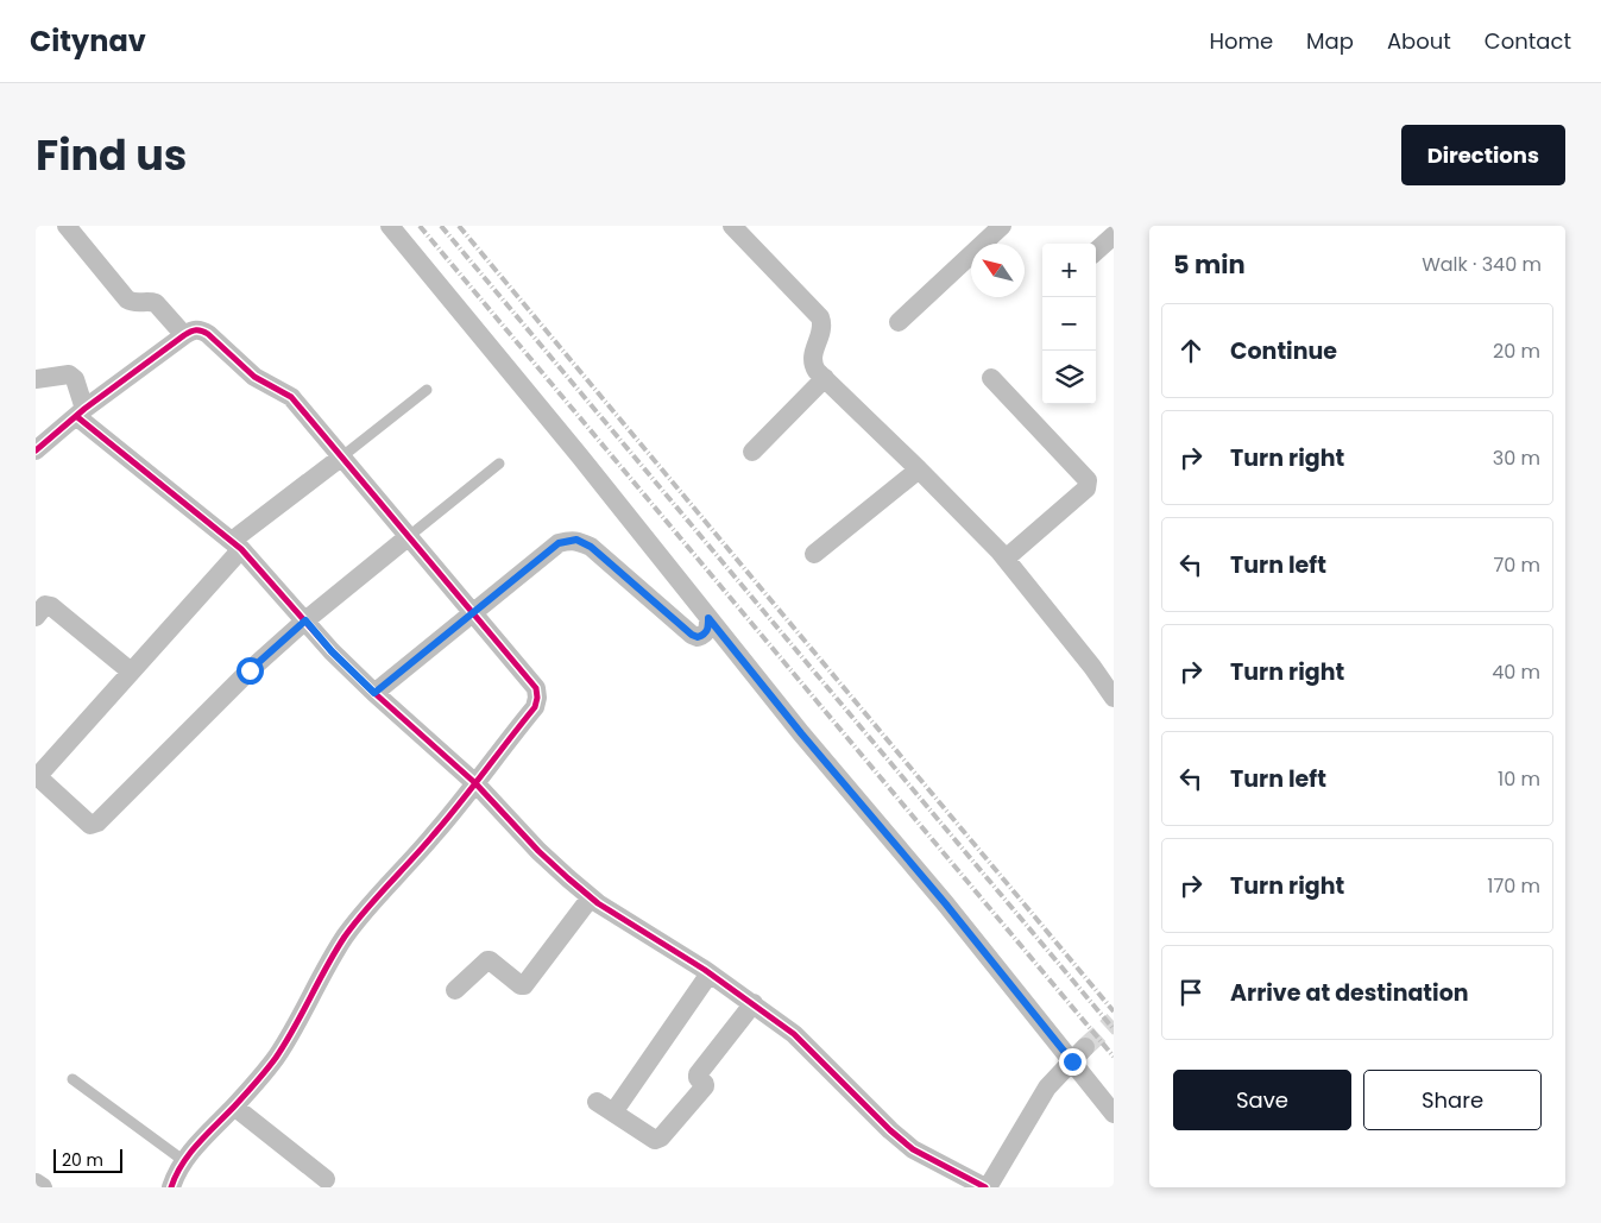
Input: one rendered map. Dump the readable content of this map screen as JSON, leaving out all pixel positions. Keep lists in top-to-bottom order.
{
  "scale_bar": "20 m",
  "north": "top left",
  "page": {
    "header": "Citynav",
    "nav": [
      "Home",
      "Map",
      "About",
      "Contact"
    ],
    "title": "Find us",
    "buttons": [
      "Directions",
      ["Save", "Share"]
    ],
    "heading": ["5 min", "Walk · 340 m"],
    "map_buttons": ["+", "−"],
    "list": [
      ["Continue", "20 m"],
      ["Turn right", "30 m"],
      ["Turn left", "70 m"],
      ["Turn right", "40 m"],
      ["Turn left", "10 m"],
      ["Turn right", "170 m"],
      "Arrive at destination"
    ],
    "scale": "20 m"
  }
}
